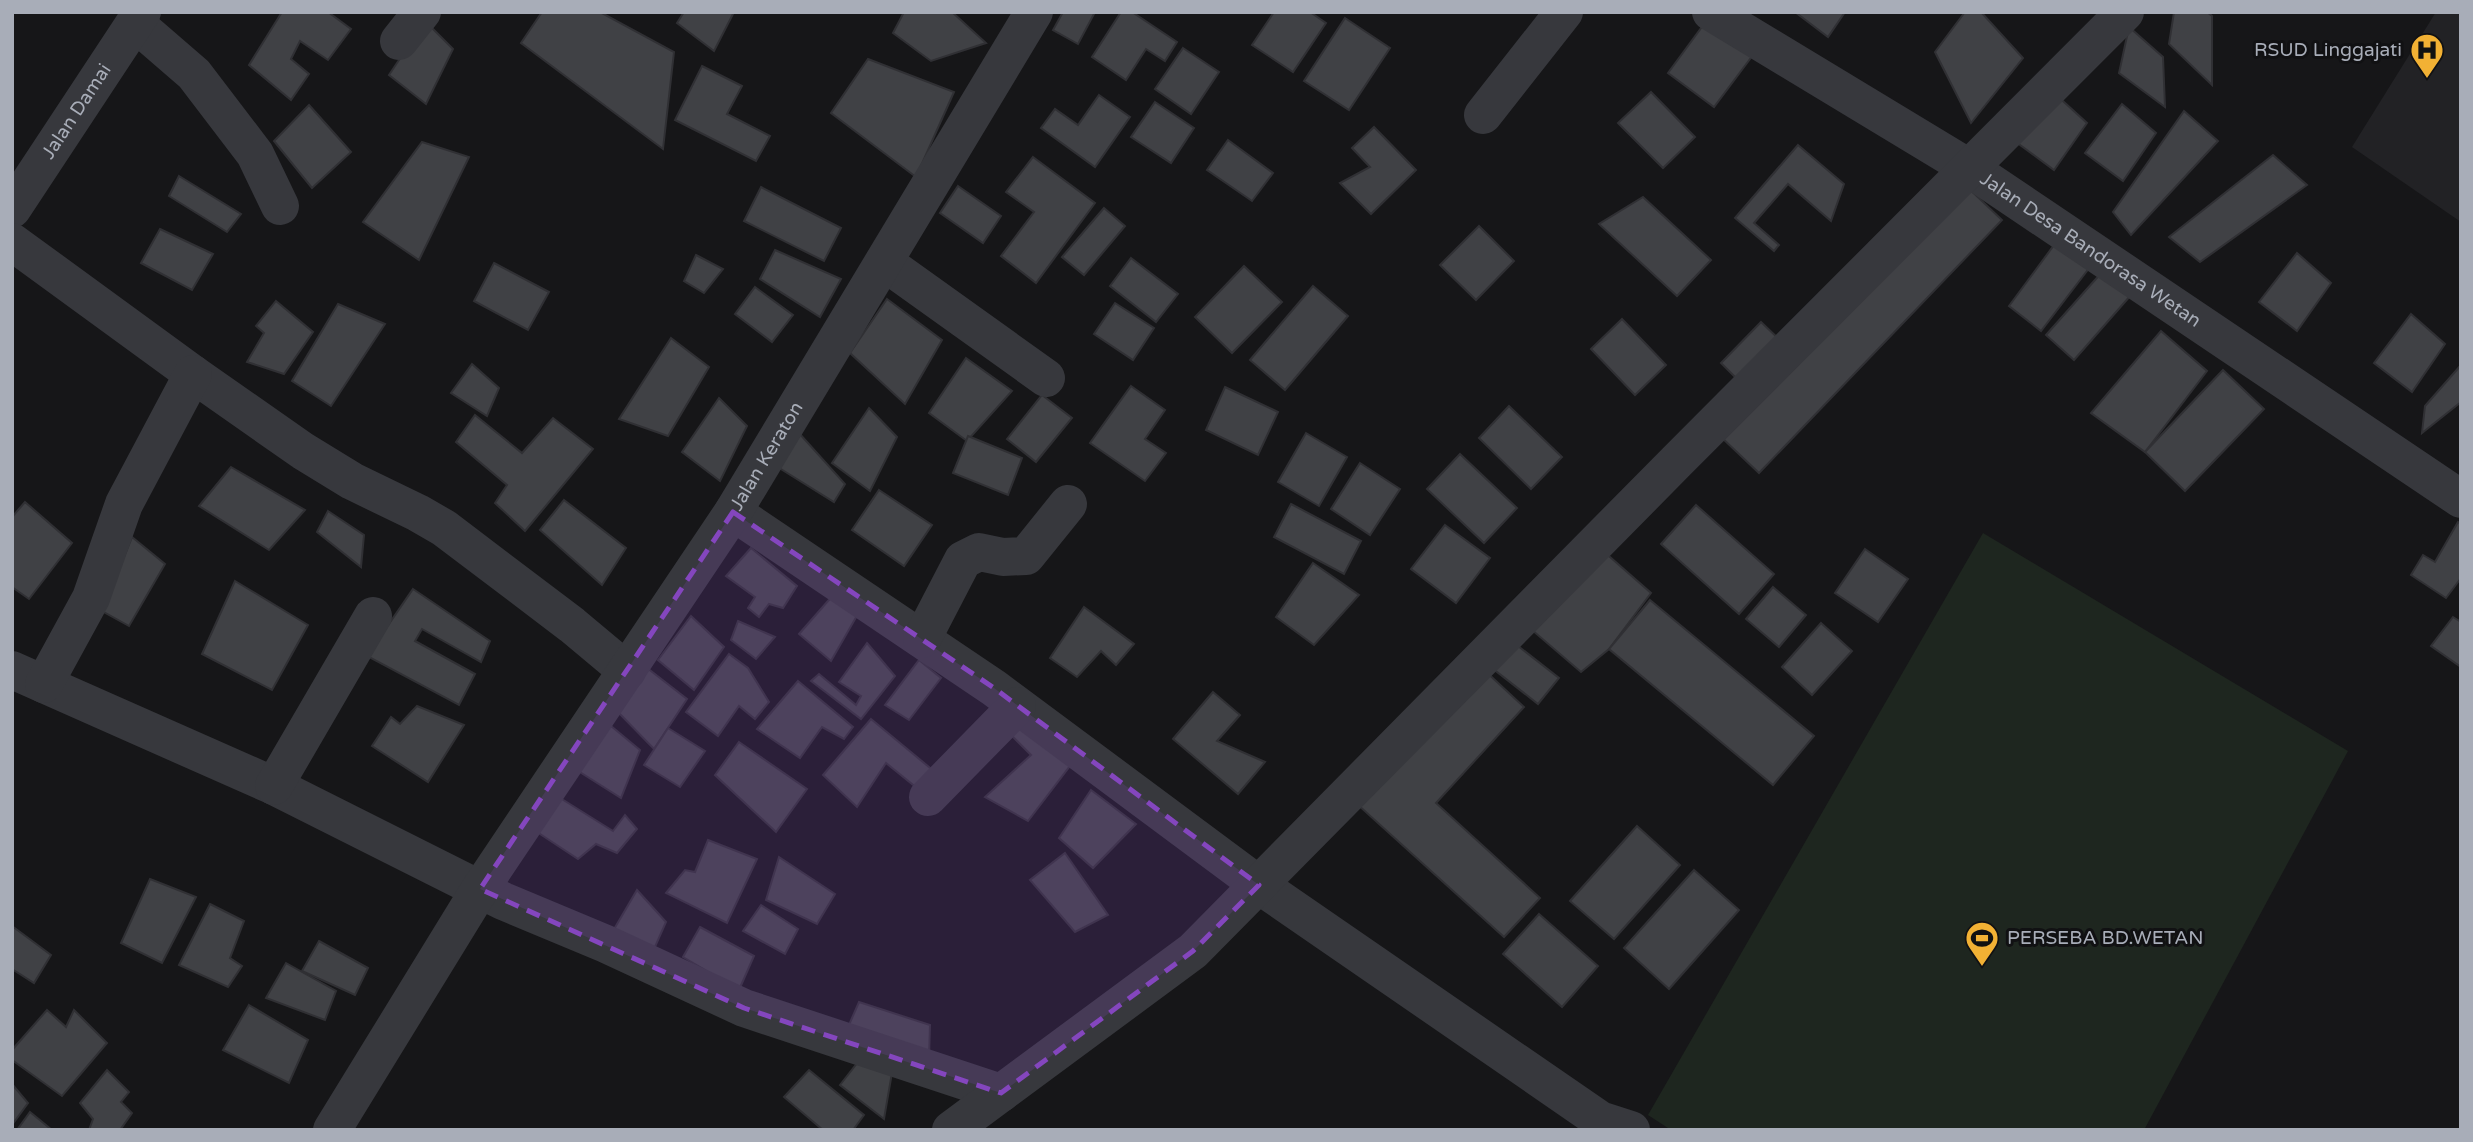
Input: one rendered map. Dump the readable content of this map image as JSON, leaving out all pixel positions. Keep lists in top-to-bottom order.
{
  "streets": {
    "street": ["Jalan Damai", "Jalan Desa Bandorasa Wetan", "Jalan Keraton"]
  },
  "places": {
    "hospital": ["RSUD Linggajati"],
    "sports": ["PERSEBA BD.WETAN"]
  }
}
